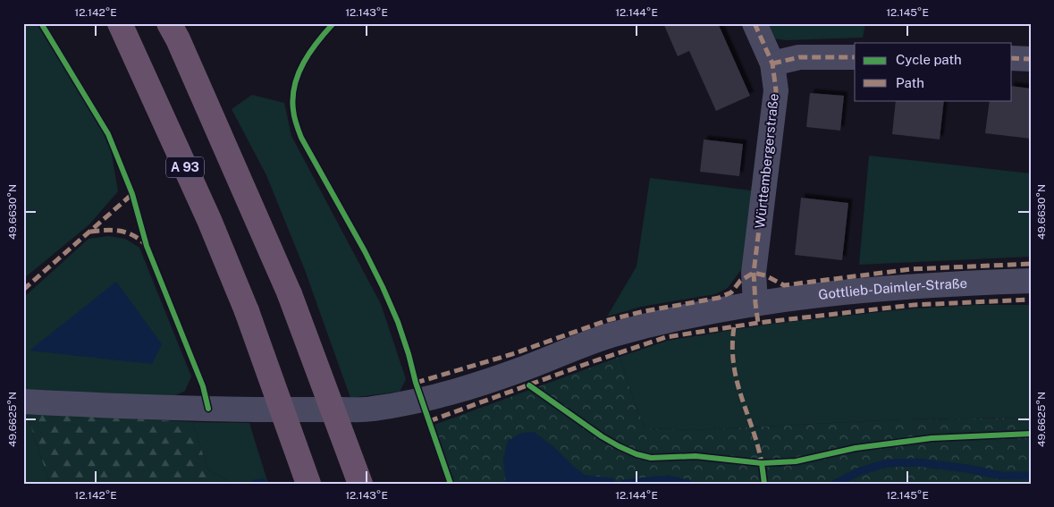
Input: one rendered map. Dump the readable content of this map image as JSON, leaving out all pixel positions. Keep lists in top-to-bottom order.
{
  "streets": {
    "highway": ["A 93"],
    "street": ["Württembergerstraße", "Gottlieb-Daimler-Straße"]
  },
  "crossings": [
    ["Württembergerstraße", "Gottlieb-Daimler-Straße"]
  ],
  "legend": ["Cycle path", "Path"],
  "coordinates": [
    "12.142°E",
    "12.143°E",
    "12.144°E",
    "12.145°E",
    "49.6630°N",
    "49.6625°N"
  ]
}
